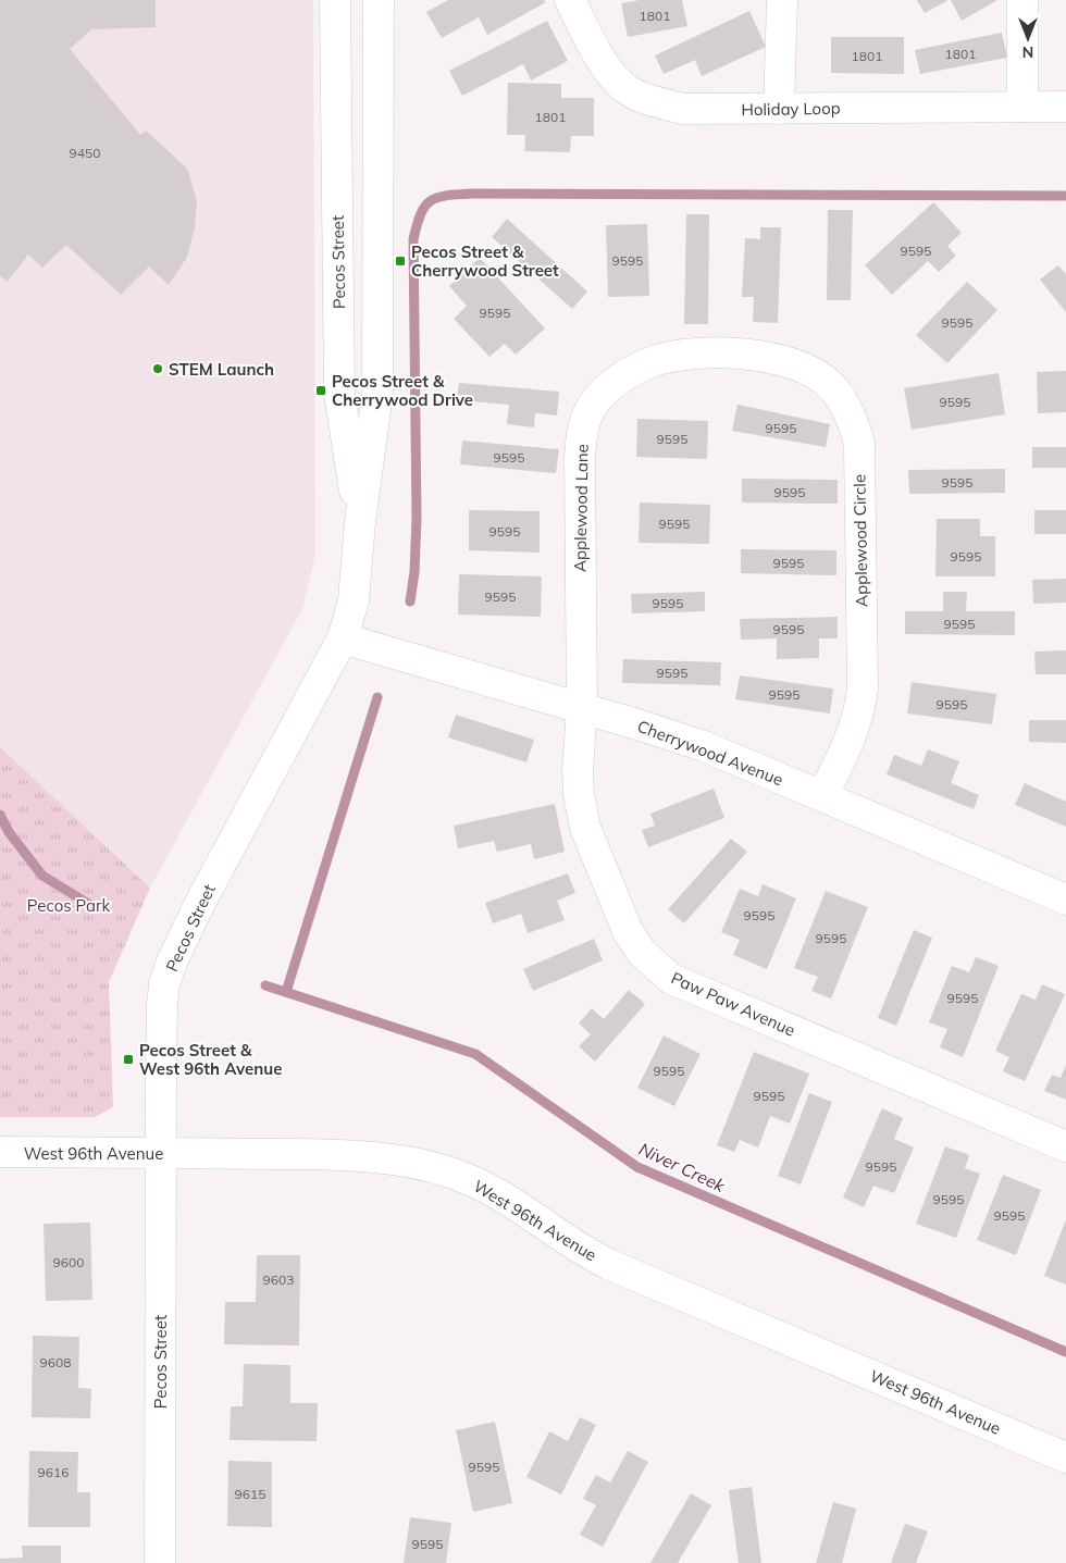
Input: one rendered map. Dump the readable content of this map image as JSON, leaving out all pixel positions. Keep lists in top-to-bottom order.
{
  "streets": {
    "street": [
      "Holiday Loop",
      "Pecos Street",
      "Applewood Lane",
      "Applewood Circle",
      "Cherrywood Avenue",
      "Paw Paw Avenue",
      "West 96th Avenue"
    ]
  },
  "crossings": [
    ["Pecos Street", "Cherrywood Avenue"],
    ["Pecos Street", "West 96th Avenue"],
    ["Applewood Lane", "Applewood Circle"],
    ["Applewood Lane", "Cherrywood Avenue"],
    ["Applewood Lane", "Paw Paw Avenue"],
    ["Applewood Circle", "Cherrywood Avenue"],
    ["Cherrywood Avenue", "Paw Paw Avenue"]
  ],
  "water": ["Niver Creek"],
  "parks": ["Pecos Park"],
  "places": {
    "transit": ["Pecos Street & Cherrywood Street", "Pecos Street & Cherrywood Drive", "Pecos Street & West 96th Avenue"],
    "other": ["STEM Launch"]
  },
  "house_numbers": [
    "1801",
    "1801",
    "1801",
    "1801",
    "9450",
    "9595",
    "9595",
    "9595",
    "9595",
    "9595",
    "9595",
    "9595",
    "9595",
    "9595",
    "9595",
    "9595",
    "9595",
    "9595",
    "9595",
    "9595",
    "9595",
    "9595",
    "9595",
    "9595",
    "9595",
    "9595",
    "9595",
    "9595",
    "9595",
    "9595",
    "9595",
    "9595",
    "9595",
    "9595",
    "9600",
    "9603",
    "9608",
    "9595",
    "9616",
    "9615",
    "9595"
  ],
  "north": "bottom"
}
